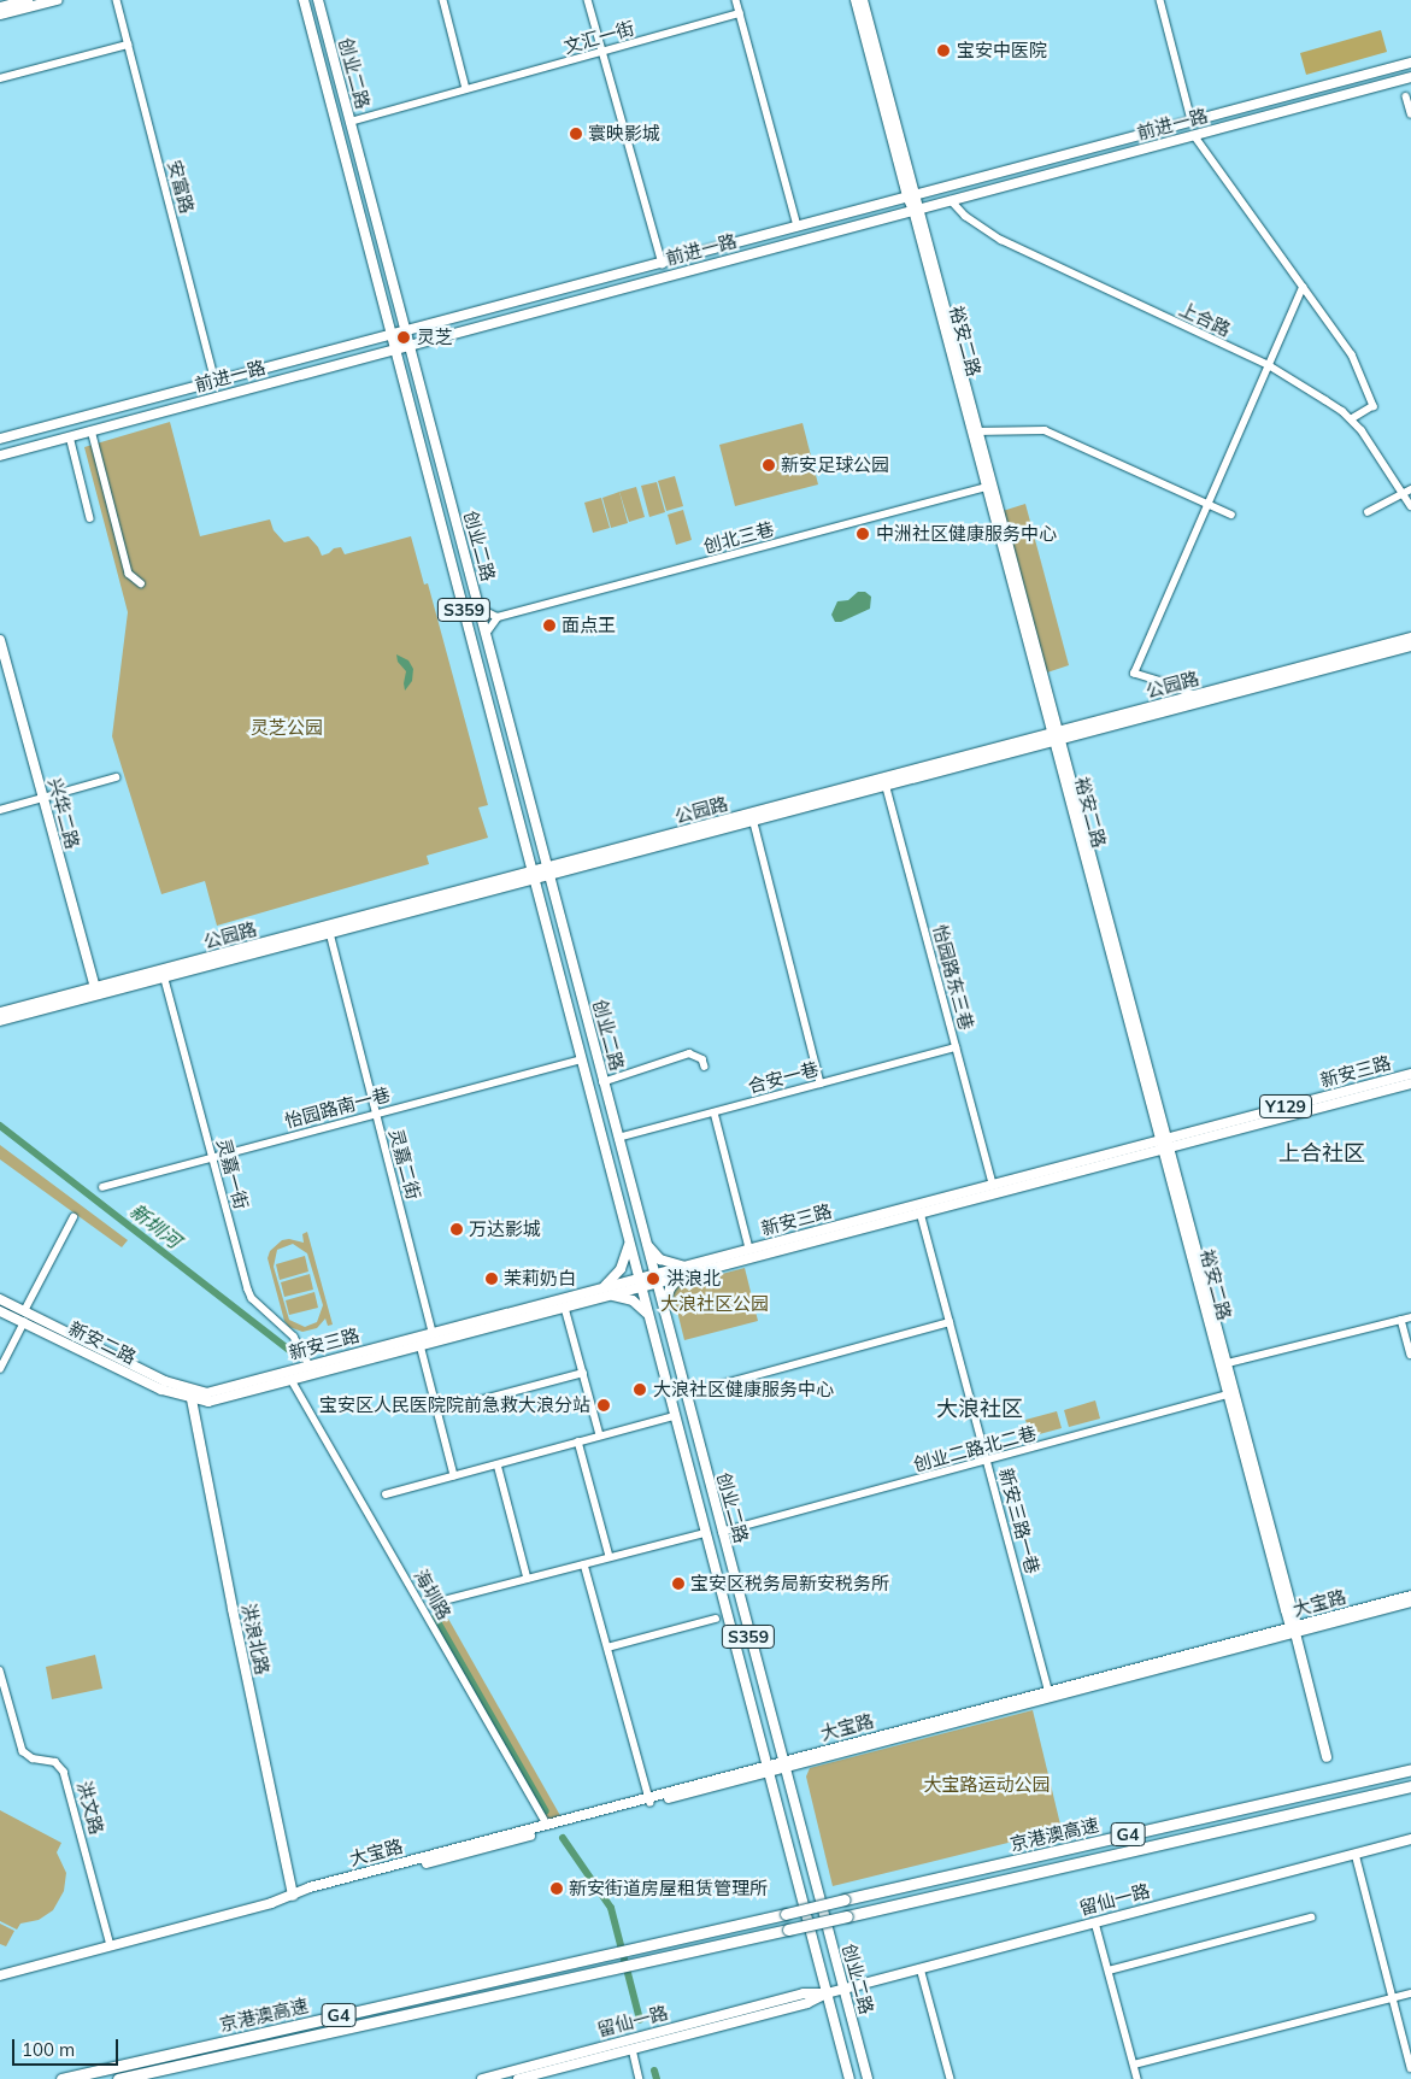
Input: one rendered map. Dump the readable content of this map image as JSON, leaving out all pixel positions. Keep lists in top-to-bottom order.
{
  "streets": {
    "highway": ["京港澳高速", "G4"],
    "main road": [
      "创业二路",
      "前进一路",
      "裕安二路",
      "S359",
      "公园路",
      "兴华二路",
      "新安三路",
      "Y129",
      "新安二路",
      "大宝路",
      "洪浪北路",
      "留仙一路"
    ],
    "street": [
      "文汇一街",
      "安富路",
      "上合路",
      "创北三巷",
      "怡园路东三巷",
      "合安一巷",
      "怡园路南一巷",
      "灵嘉二街",
      "灵嘉一街",
      "创业二路北二巷",
      "新安三路一巷",
      "海圳路",
      "洪文路"
    ]
  },
  "crossings": [
    ["文汇一街", "创业二路"],
    ["创业二路", "前进一路"],
    ["创业二路", "公园路"],
    ["创业二路", "新安三路"],
    ["创业二路", "合安一巷"],
    ["创业二路", "怡园路南一巷"],
    ["创业二路", "创业二路北二巷"],
    ["创业二路", "大宝路"],
    ["创业二路", "留仙一路"],
    ["前进一路", "安富路"],
    ["前进一路", "上合路"],
    ["前进一路", "裕安二路"],
    ["裕安二路", "创北三巷"],
    ["裕安二路", "公园路"],
    ["裕安二路", "新安三路"],
    ["裕安二路", "创业二路北二巷"],
    ["裕安二路", "大宝路"],
    ["公园路", "兴华二路"],
    ["公园路", "怡园路东三巷"],
    ["公园路", "灵嘉二街"],
    ["公园路", "灵嘉一街"],
    ["怡园路东三巷", "新安三路"],
    ["怡园路东三巷", "合安一巷"],
    ["新安三路", "灵嘉二街"],
    ["新安三路", "灵嘉一街"],
    ["新安三路", "新安二路"],
    ["新安三路", "新安三路一巷"],
    ["新安三路", "海圳路"],
    ["新安三路", "洪浪北路"],
    ["怡园路南一巷", "灵嘉二街"],
    ["怡园路南一巷", "灵嘉一街"],
    ["新安二路", "洪浪北路"],
    ["创业二路北二巷", "新安三路一巷"],
    ["新安三路一巷", "大宝路"],
    ["海圳路", "大宝路"],
    ["大宝路", "洪浪北路"],
    ["大宝路", "洪文路"]
  ],
  "districts": ["上合社区", "大浪社区"],
  "water": ["新圳河"],
  "parks": ["灵芝公园", "大浪社区公园", "大宝路运动公园"],
  "places": [
    "宝安中医院",
    "寰映影城",
    "灵芝",
    "新安足球公园",
    "中洲社区健康服务中心",
    "面点王",
    "万达影城",
    "茉莉奶白",
    "洪浪北",
    "大浪社区健康服务中心",
    "宝安区人民医院院前急救大浪分站",
    "宝安区税务局新安税务所",
    "新安街道房屋租赁管理所"
  ],
  "scale_bar": "100 m"
}
